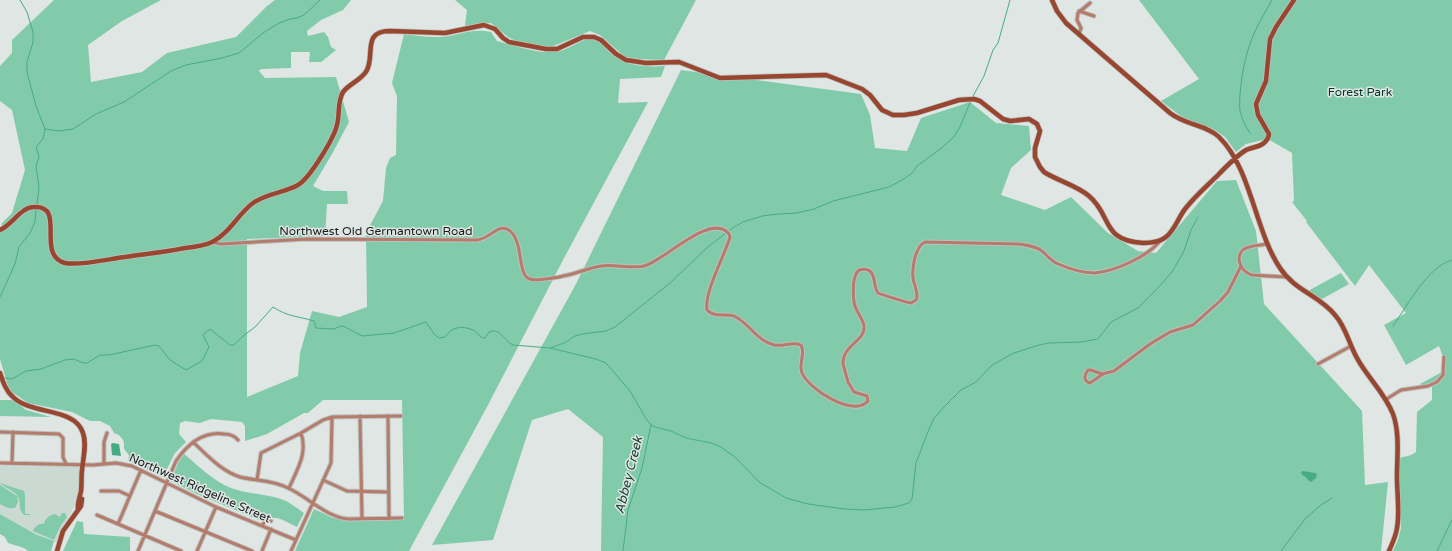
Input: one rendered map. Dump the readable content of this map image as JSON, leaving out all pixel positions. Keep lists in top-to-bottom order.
{
  "streets": {
    "street": ["Northwest Old Germantown Road", "Northwest Ridgeline Street"]
  },
  "water": ["Abbey Creek"],
  "parks": ["Forest Park"]
}
